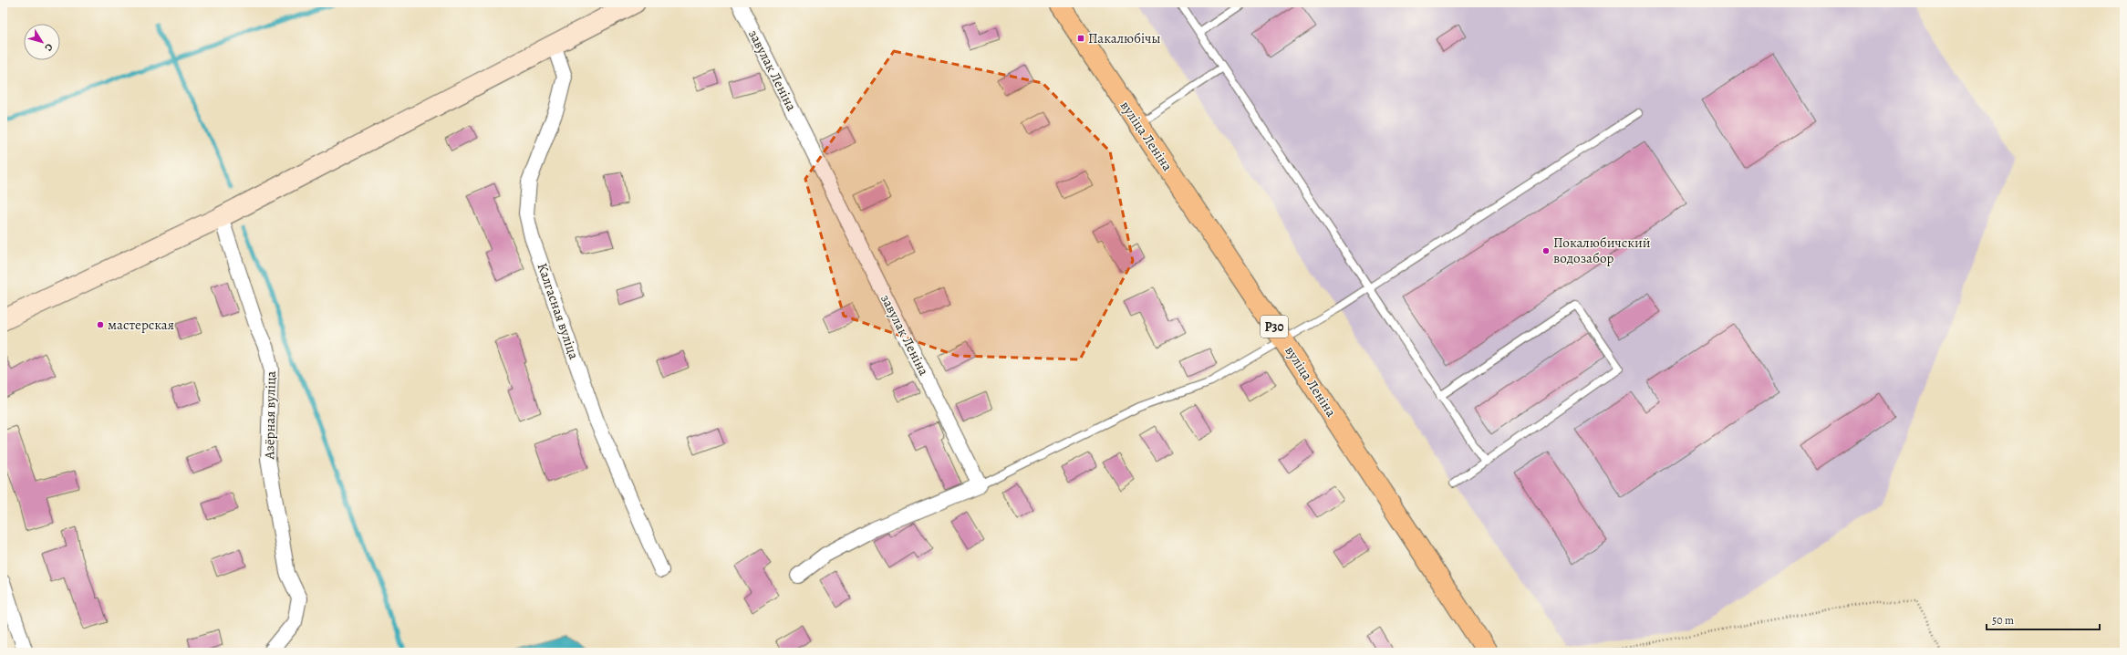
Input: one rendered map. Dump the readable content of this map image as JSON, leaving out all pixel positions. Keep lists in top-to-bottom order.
{
  "streets": {
    "main road": ["вуліца Леніна", "Р30"],
    "street": ["завулак Леніна", "Калгасная вуліца", "Азёрная вуліца"]
  },
  "places": {
    "transit": ["Пакалюбічы"],
    "other": ["Покалюбичский водозабор", "мастерская"]
  },
  "scale_bar": "50 m",
  "north": "bottom right"
}
